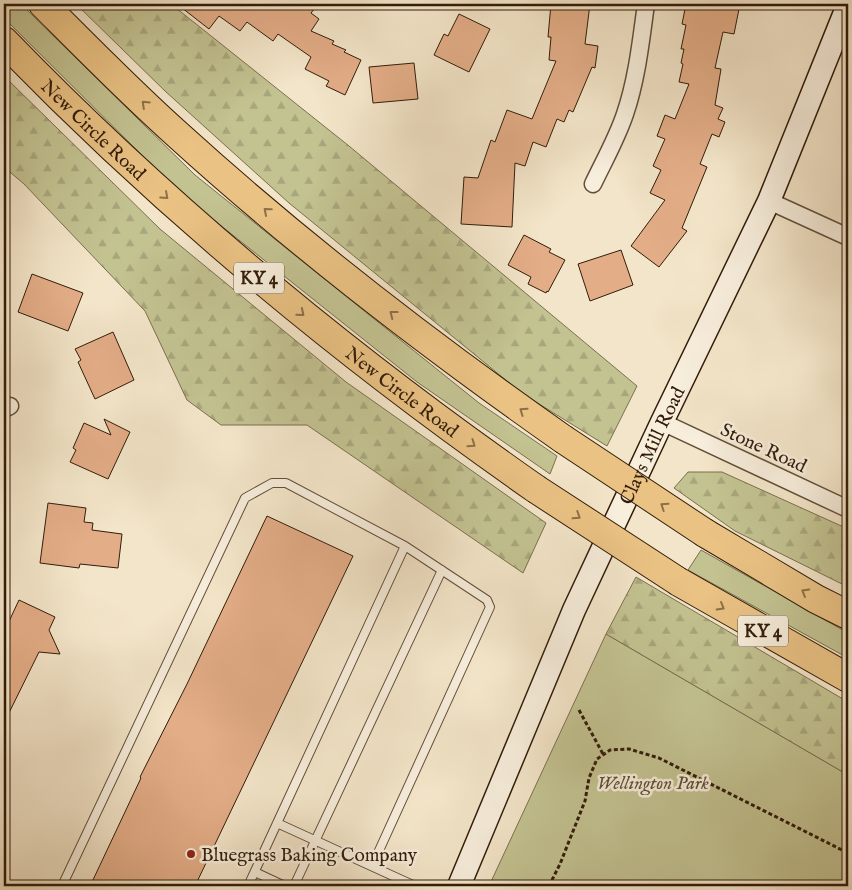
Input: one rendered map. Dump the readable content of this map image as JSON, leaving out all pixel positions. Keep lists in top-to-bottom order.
{
  "streets": {
    "highway": ["New Circle Road", "KY 4"],
    "main road": ["Clays Mill Road"],
    "street": ["Stone Road"]
  },
  "crossings": [
    ["Clays Mill Road", "Stone Road"]
  ],
  "parks": ["Wellington Park"],
  "places": ["Bluegrass Baking Company"]
}
